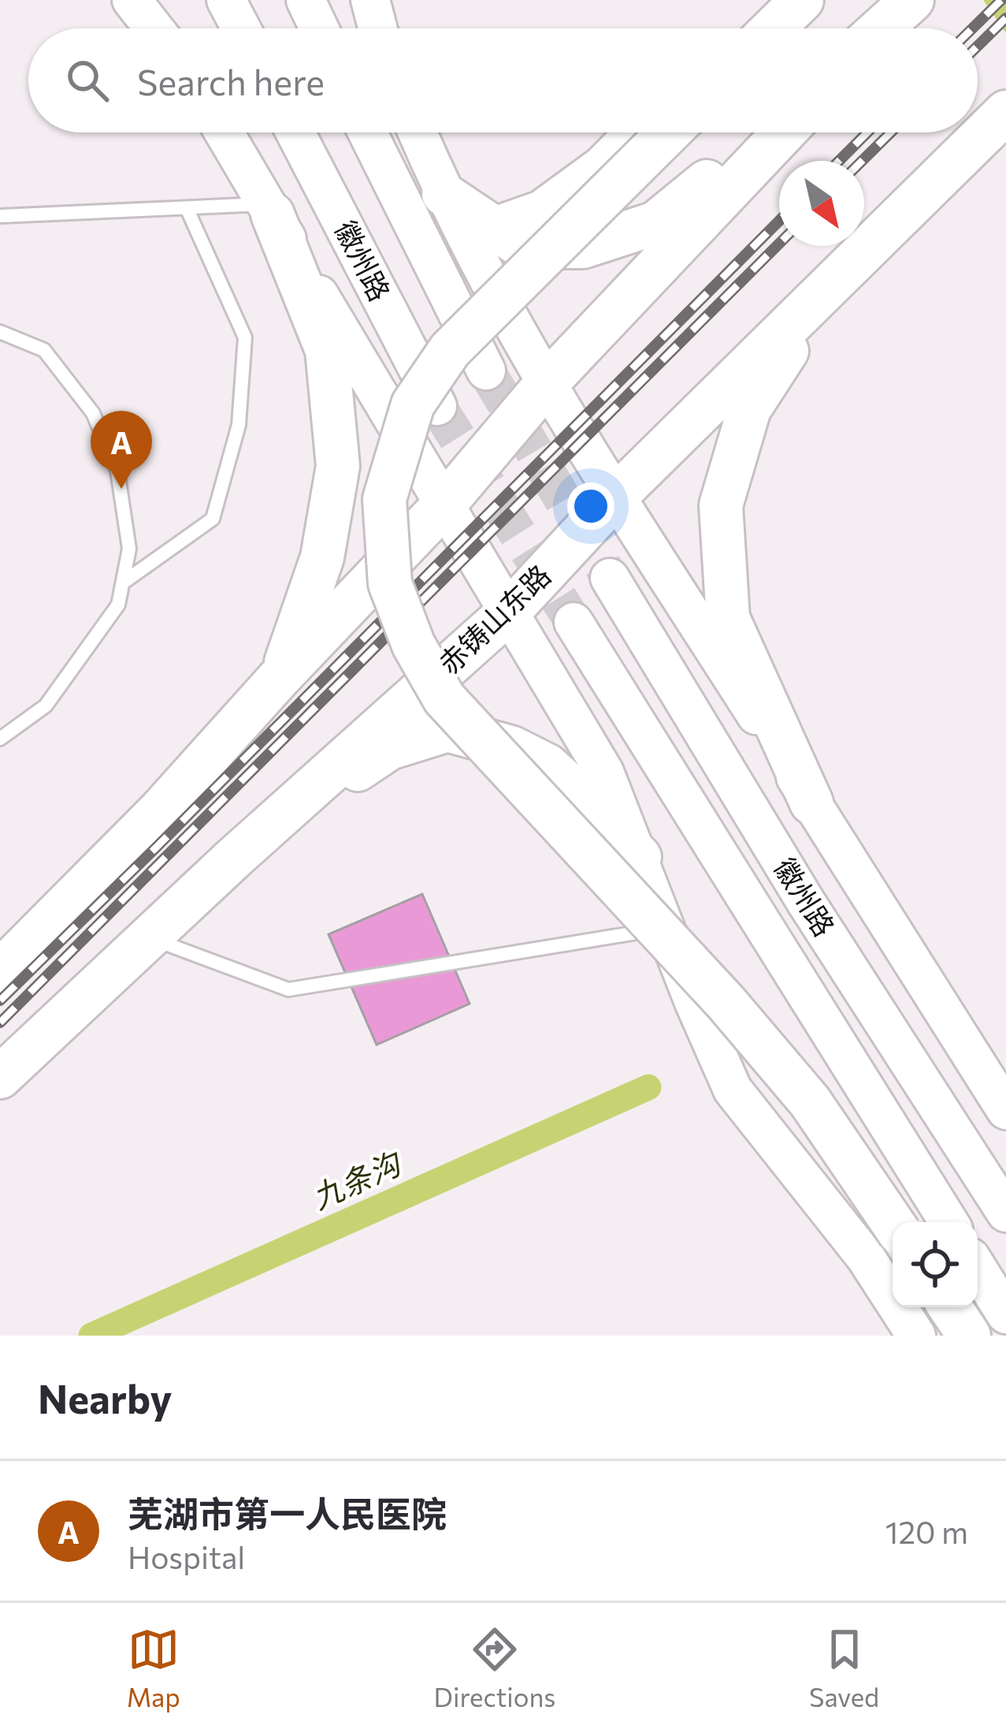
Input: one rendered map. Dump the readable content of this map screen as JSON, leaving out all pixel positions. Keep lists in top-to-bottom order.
{
  "streets": {
    "main road": ["赤铸山东路"],
    "street": ["徽州路"]
  },
  "water": ["九条沟"],
  "north": "bottom right",
  "page": {
    "search": "Search here",
    "pins": "A",
    "heading": "Nearby",
    "list": [
      {
        "mark": "A",
        "name": "芜湖市第一人民医院",
        "note": "Hospital",
        "value": "120 m"
      }
    ],
    "nav": ["Map", "Directions", "Saved"]
  }
}
